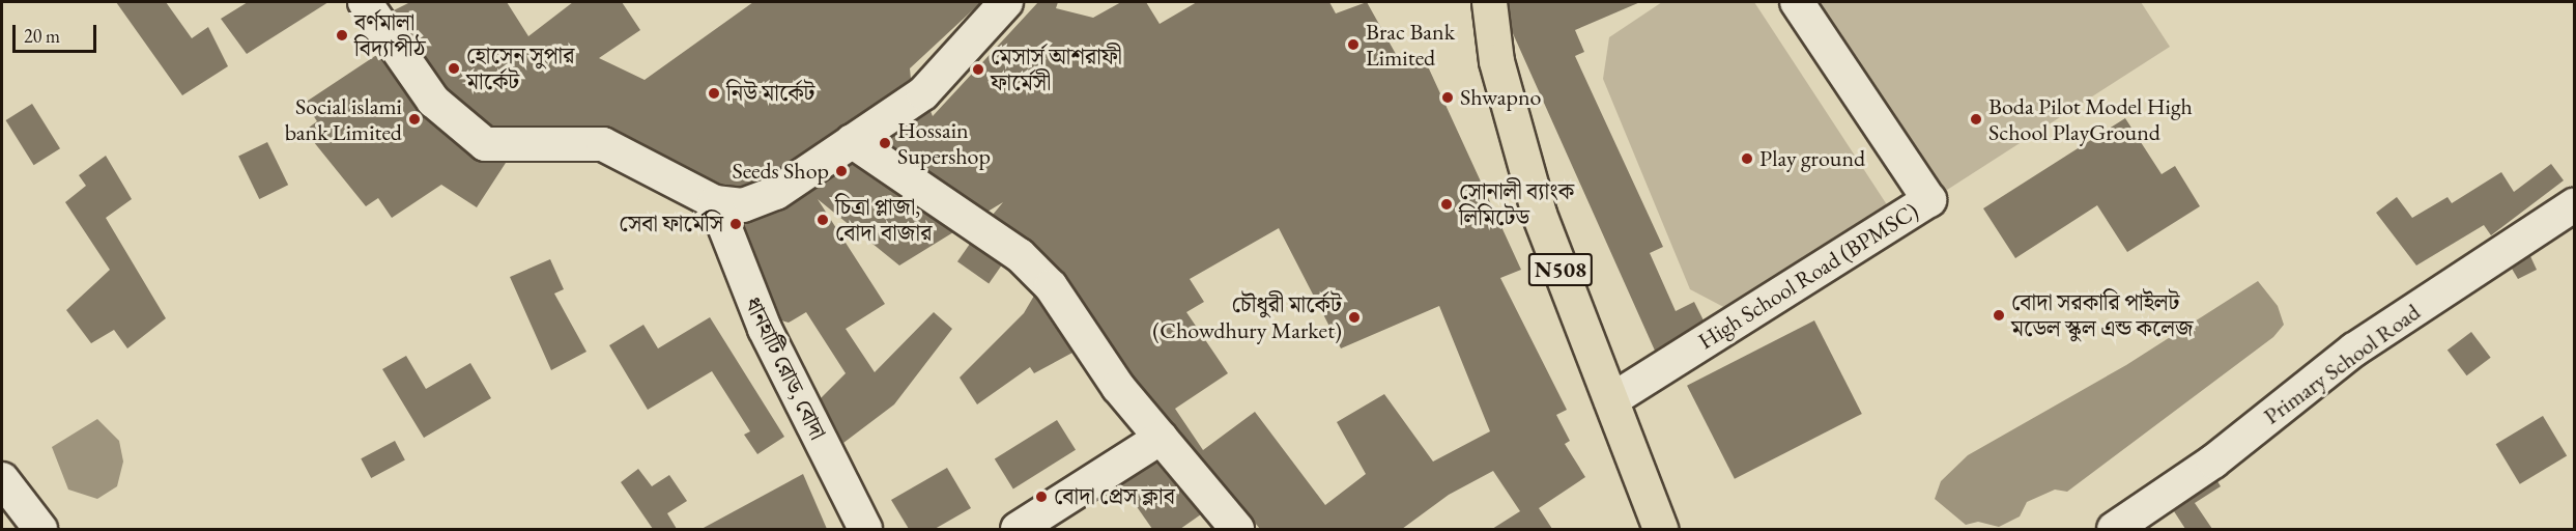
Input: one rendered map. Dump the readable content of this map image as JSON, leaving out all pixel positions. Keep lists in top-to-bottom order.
{
  "streets": {
    "highway": ["N508"],
    "street": ["High School Road (BPMSC)", "Primary School Road", "ধানহাটি রোড, বোদা"]
  },
  "crossings": [
    ["N508", "High School Road (BPMSC)"]
  ],
  "places": [
    "বর্ণমালা বিদ্যাপীঠ",
    "Brac Bank Limited",
    "হোসেন সুপার মার্কেট",
    "মেসার্স আশরাফী ফার্মেসী",
    "নিউ মার্কেট",
    "Shwapno",
    "Social islami bank Limited",
    "Boda Pilot Model High School PlayGround",
    "Hossain Supershop",
    "Play ground",
    "Seeds Shop",
    "সোনালী ব্যাংক লিমিটেড",
    "চিত্রা প্লাজা, বোদা বাজার",
    "সেবা ফার্মেসি",
    "বোদা সরকারি পাইলট মডেল স্কুল এন্ড কলেজ",
    "চৌধুরী মার্কেট (Chowdhury Market)",
    "বোদা প্রেস ক্লাব"
  ],
  "scale_bar": "20 m"
}
